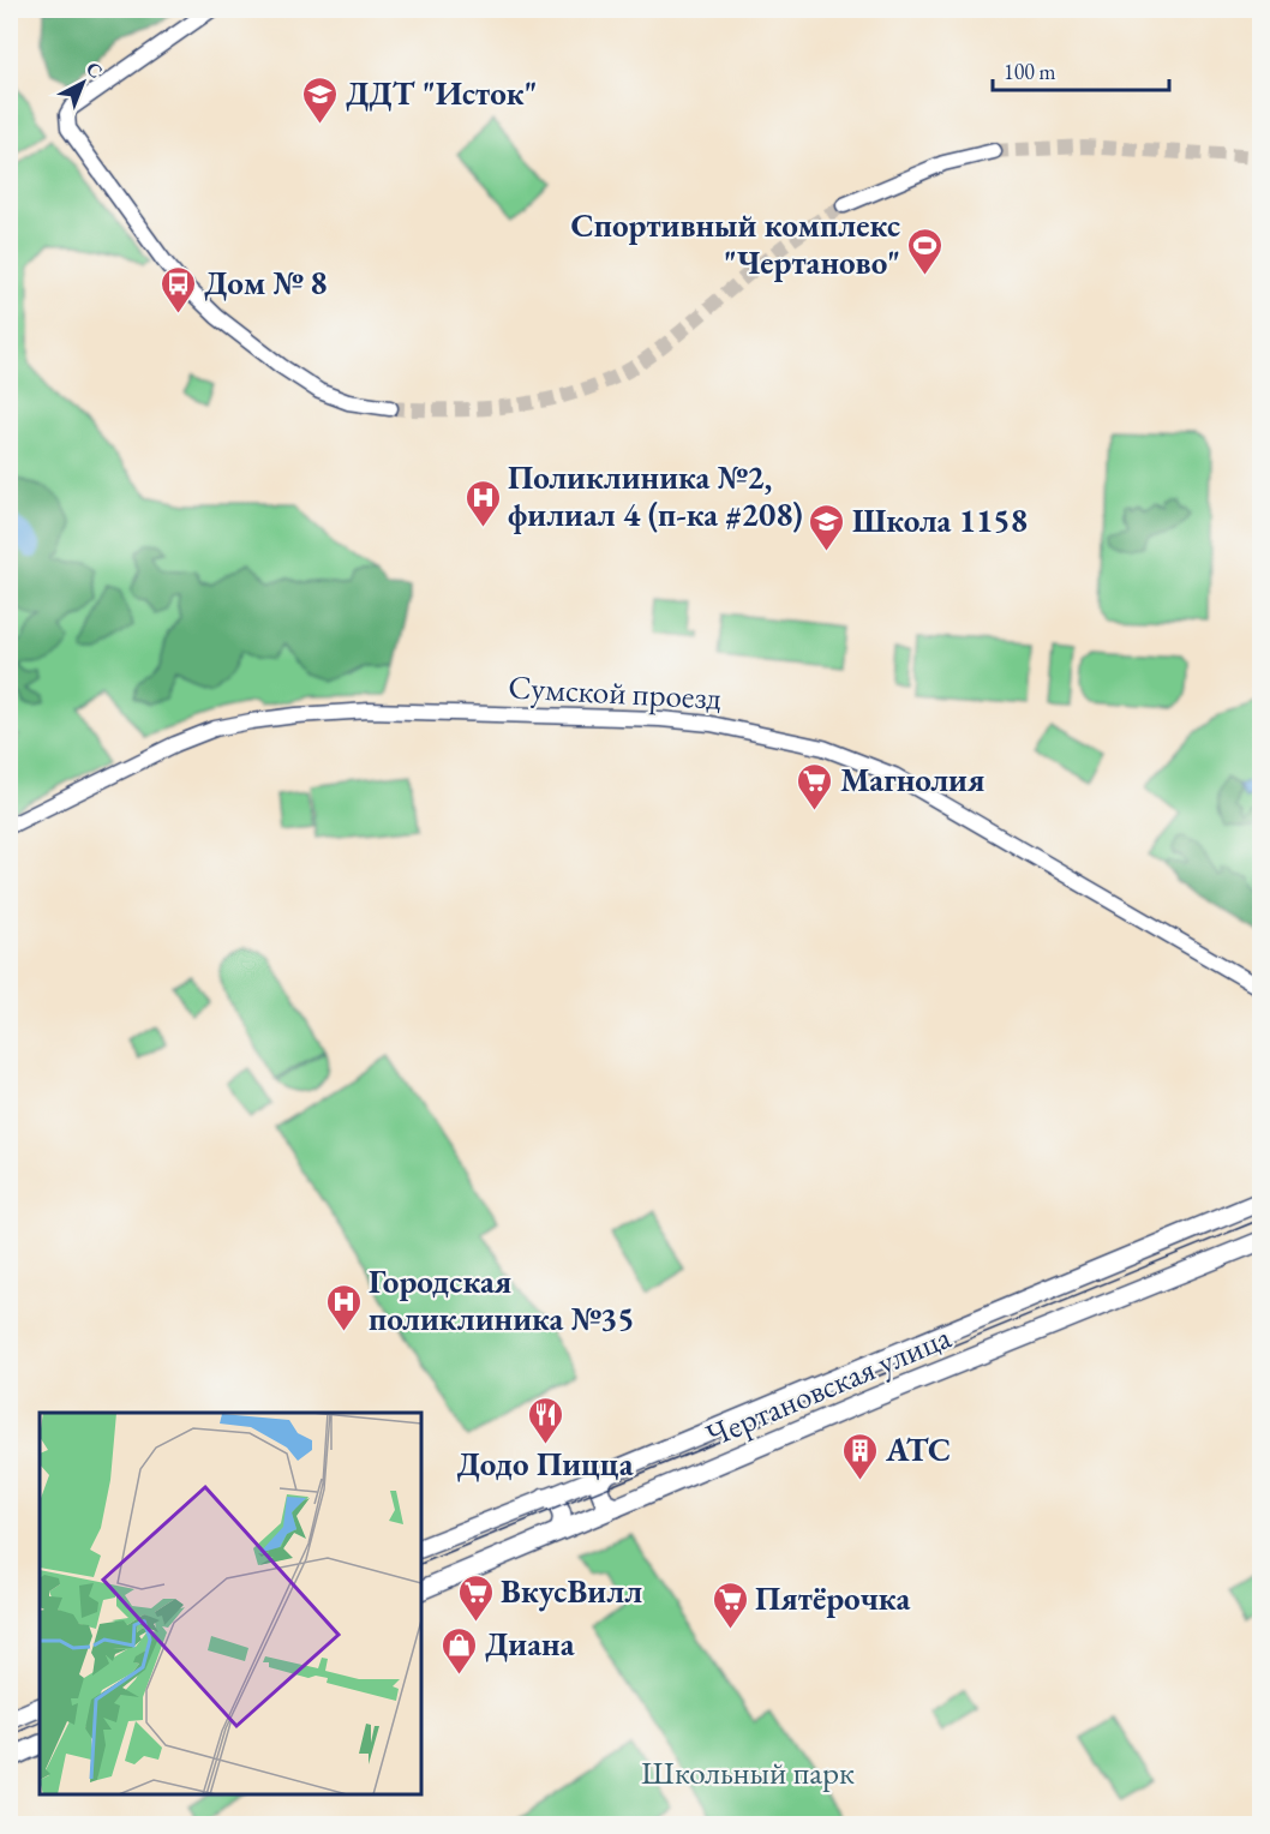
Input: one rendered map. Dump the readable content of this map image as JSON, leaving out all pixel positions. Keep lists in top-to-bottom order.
{
  "streets": {
    "main road": ["Чертановская улица"],
    "street": ["Сумской проезд"]
  },
  "parks": ["Школьный парк"],
  "places": {
    "school or university": ["ДДТ \"Исток\"", "Школа 1158"],
    "sports": ["Спортивный комплекс \"Чертаново\""],
    "bus stop": ["Дом № 8"],
    "hospital": ["Поликлиника №2, филиал 4 (п-ка #208)", "Городская поликлиника №35"],
    "supermarket": ["Магнолия", "ВкусВилл", "Пятёрочка"],
    "restaurant": ["Додо Пицца"],
    "building": ["АТС"],
    "shop": ["Диана"]
  },
  "scale_bar": "100 m",
  "north": "top right"
}
